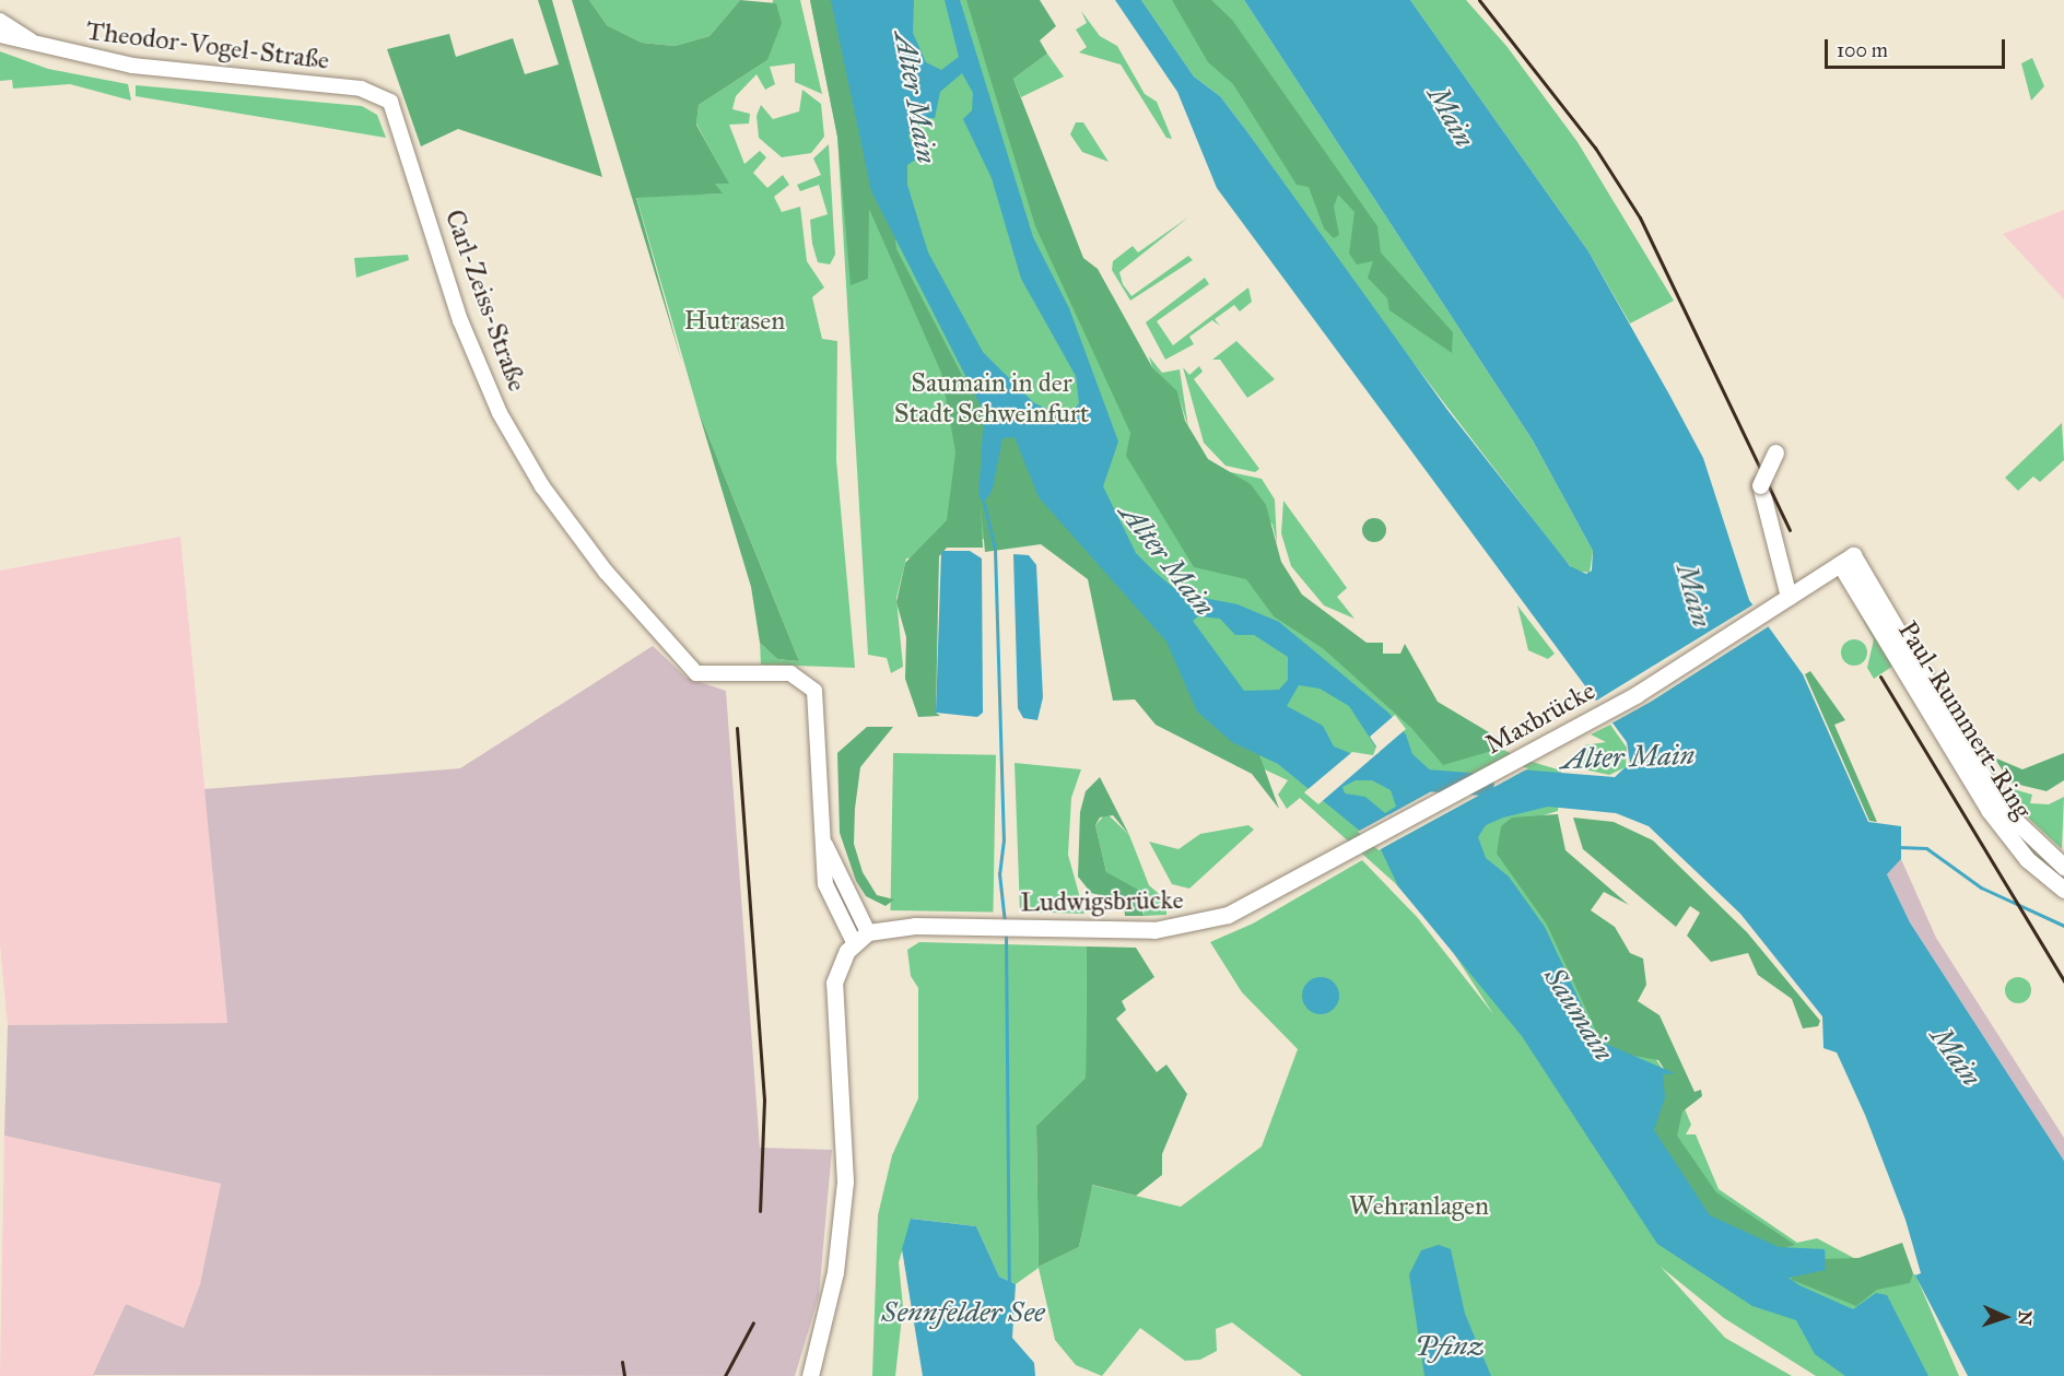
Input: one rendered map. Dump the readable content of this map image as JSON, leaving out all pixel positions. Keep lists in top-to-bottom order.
{
  "streets": {
    "main road": ["Maxbrücke", "Paul-Rummert-Ring", "Ludwigsbrücke"],
    "street": ["Theodor-Vogel-Straße", "Carl-Zeiss-Straße"]
  },
  "crossings": [
    ["Theodor-Vogel-Straße", "Carl-Zeiss-Straße"],
    ["Maxbrücke", "Paul-Rummert-Ring"],
    ["Maxbrücke", "Ludwigsbrücke"]
  ],
  "water": [
    "Alter Main",
    "Main",
    "Saumain",
    "Sennfelder See",
    "Pfinz"
  ],
  "parks": ["Hutrasen", "Saumain in der Stadt Schweinfurt", "Wehranlagen"],
  "scale_bar": "100 m",
  "north": "right"
}
